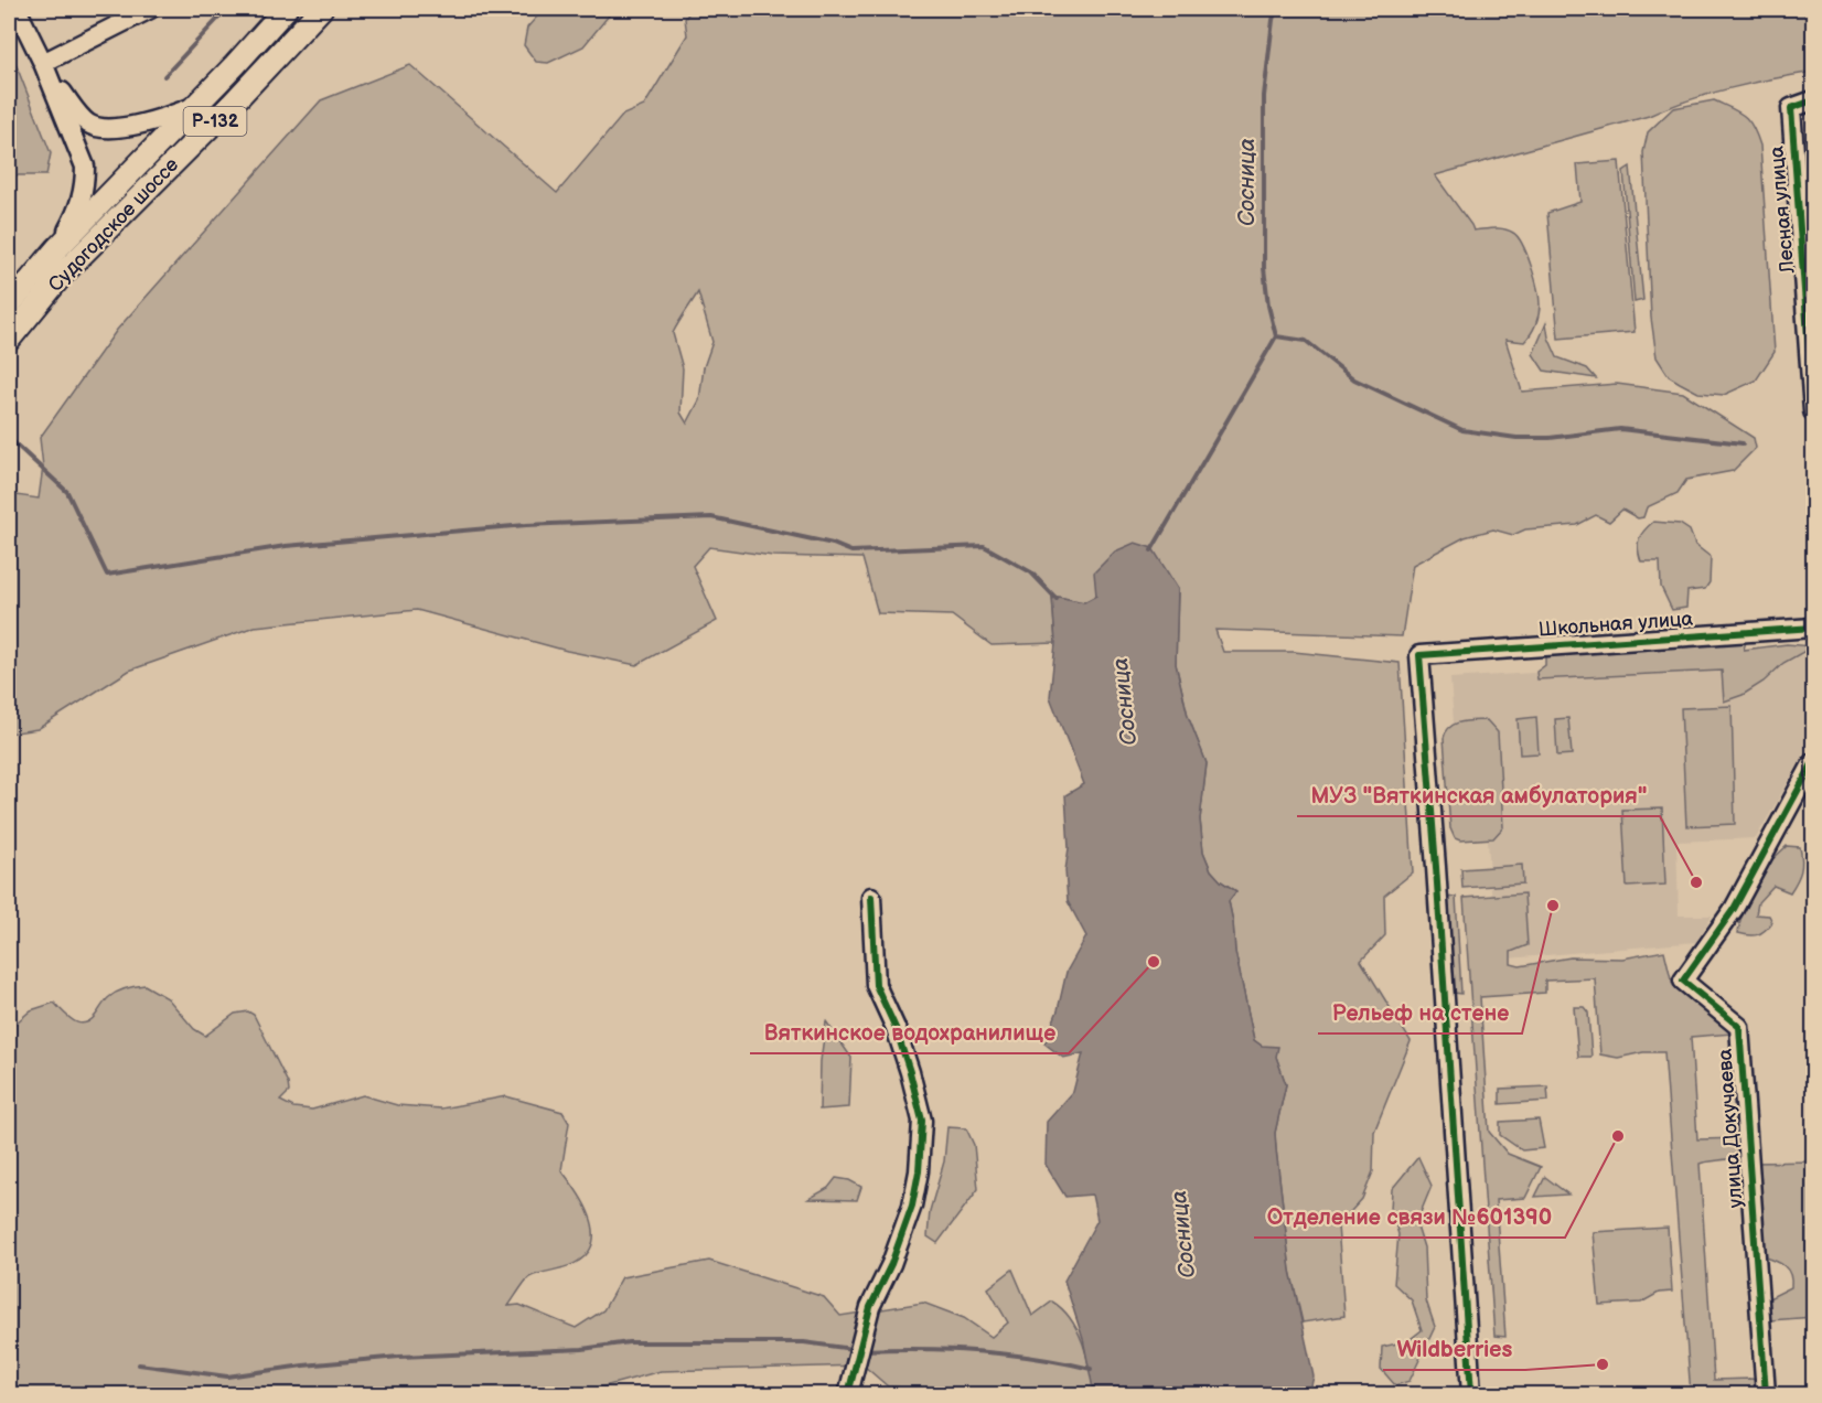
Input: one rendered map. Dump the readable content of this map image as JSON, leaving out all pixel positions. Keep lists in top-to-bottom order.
{
  "streets": {
    "main road": ["Р-132", "Судогодское шоссе"],
    "street": ["Лесная улица", "Школьная улица", "улица Докучаева"]
  },
  "crossings": [
    ["Р-132", "Судогодское шоссе"]
  ],
  "water": ["Сосница"],
  "places": [
    "МУЗ \"Вяткинская амбулатория\"",
    "Рельеф на стене",
    "Вяткинское водохранилище",
    "Отделение связи №601390",
    "Wildberries"
  ]
}
